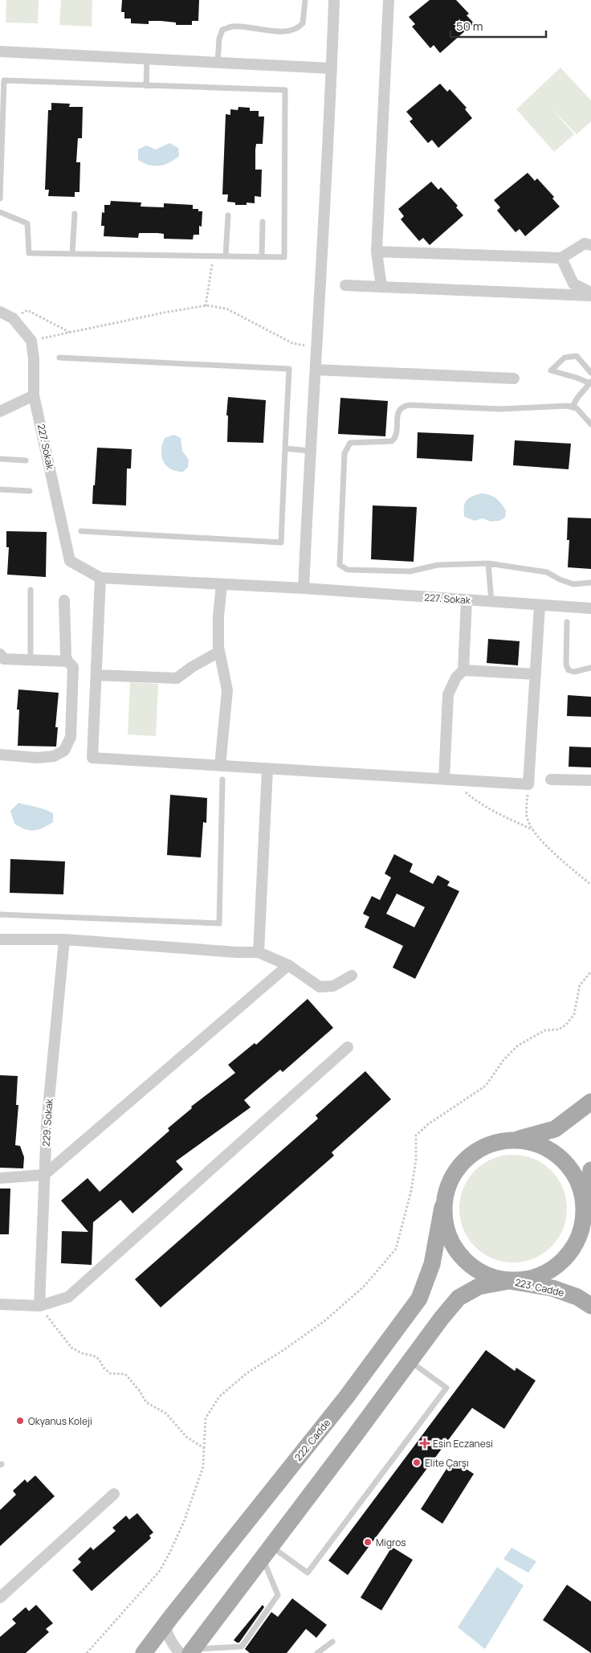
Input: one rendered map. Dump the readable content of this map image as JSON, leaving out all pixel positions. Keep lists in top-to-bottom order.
{
  "streets": {
    "main road": ["223. Cadde", "222. Cadde"],
    "street": ["227. Sokak", "229. Sokak"]
  },
  "crossings": [
    ["223. Cadde", "222. Cadde"]
  ],
  "places": {
    "other": ["Okyanus Koleji", "Elite Çarşı", "Migros"],
    "health": ["Esin Eczanesi"]
  },
  "scale_bar": "50 m"
}
